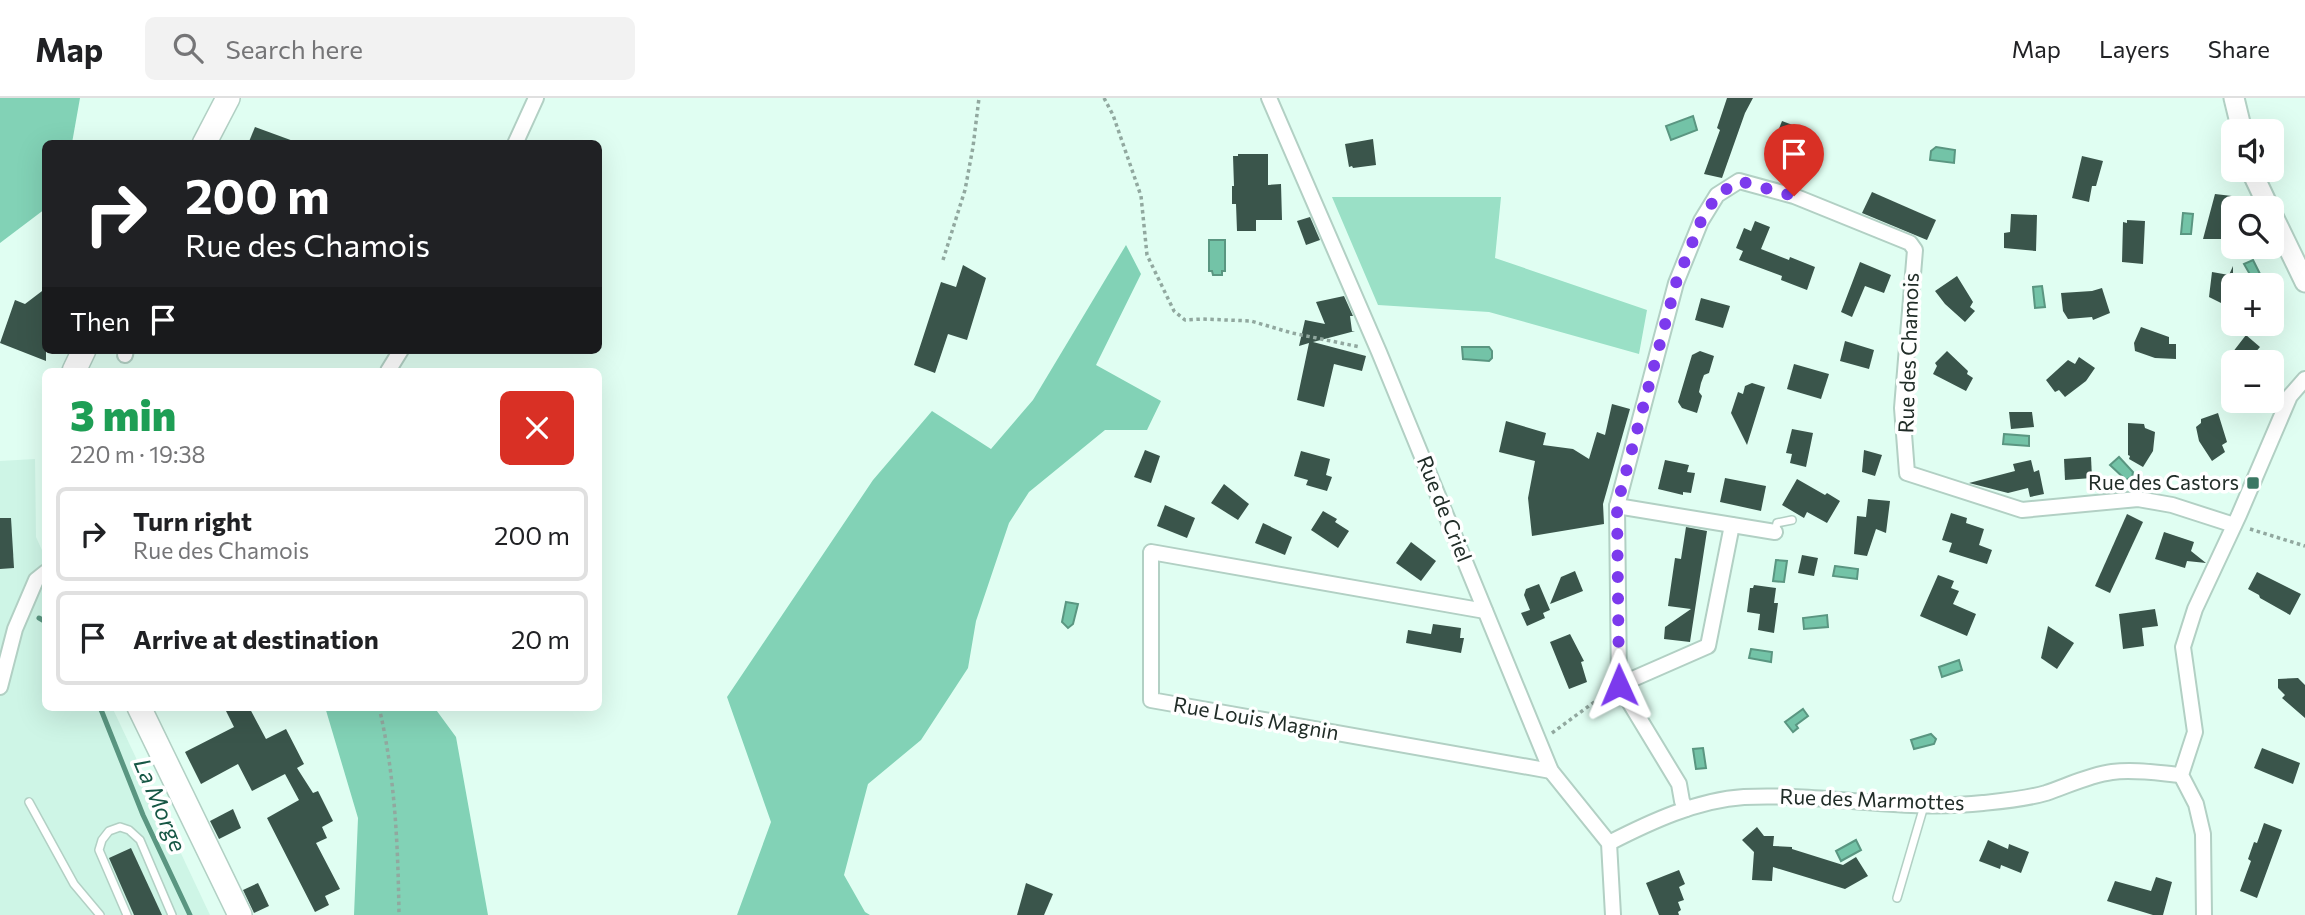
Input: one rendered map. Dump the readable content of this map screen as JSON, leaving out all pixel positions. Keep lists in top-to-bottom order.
{
  "streets": {
    "street": [
      "Rue des Chamois",
      "Rue de Criel",
      "Rue Louis Magnin",
      "Rue des Marmottes"
    ]
  },
  "crossings": [
    ["Rue de Criel", "Rue Louis Magnin"],
    ["Rue de Criel", "Rue des Marmottes"]
  ],
  "water": ["La Morge"],
  "places": {
    "transit": ["Rue des Castors"]
  },
  "page": {
    "header": "Map",
    "search": "Search here",
    "nav": ["Map", "Layers", "Share"],
    "map_buttons": ["+", "−"],
    "turn": ["200 m", "Rue des Chamois"],
    "then": "Then",
    "heading": ["3 min", "220 m · 19:38"],
    "list": [
      {
        "name": "Turn right",
        "note": "Rue des Chamois",
        "value": "200 m"
      },
      {
        "name": "Arrive at destination",
        "value": "20 m"
      }
    ]
  }
}
